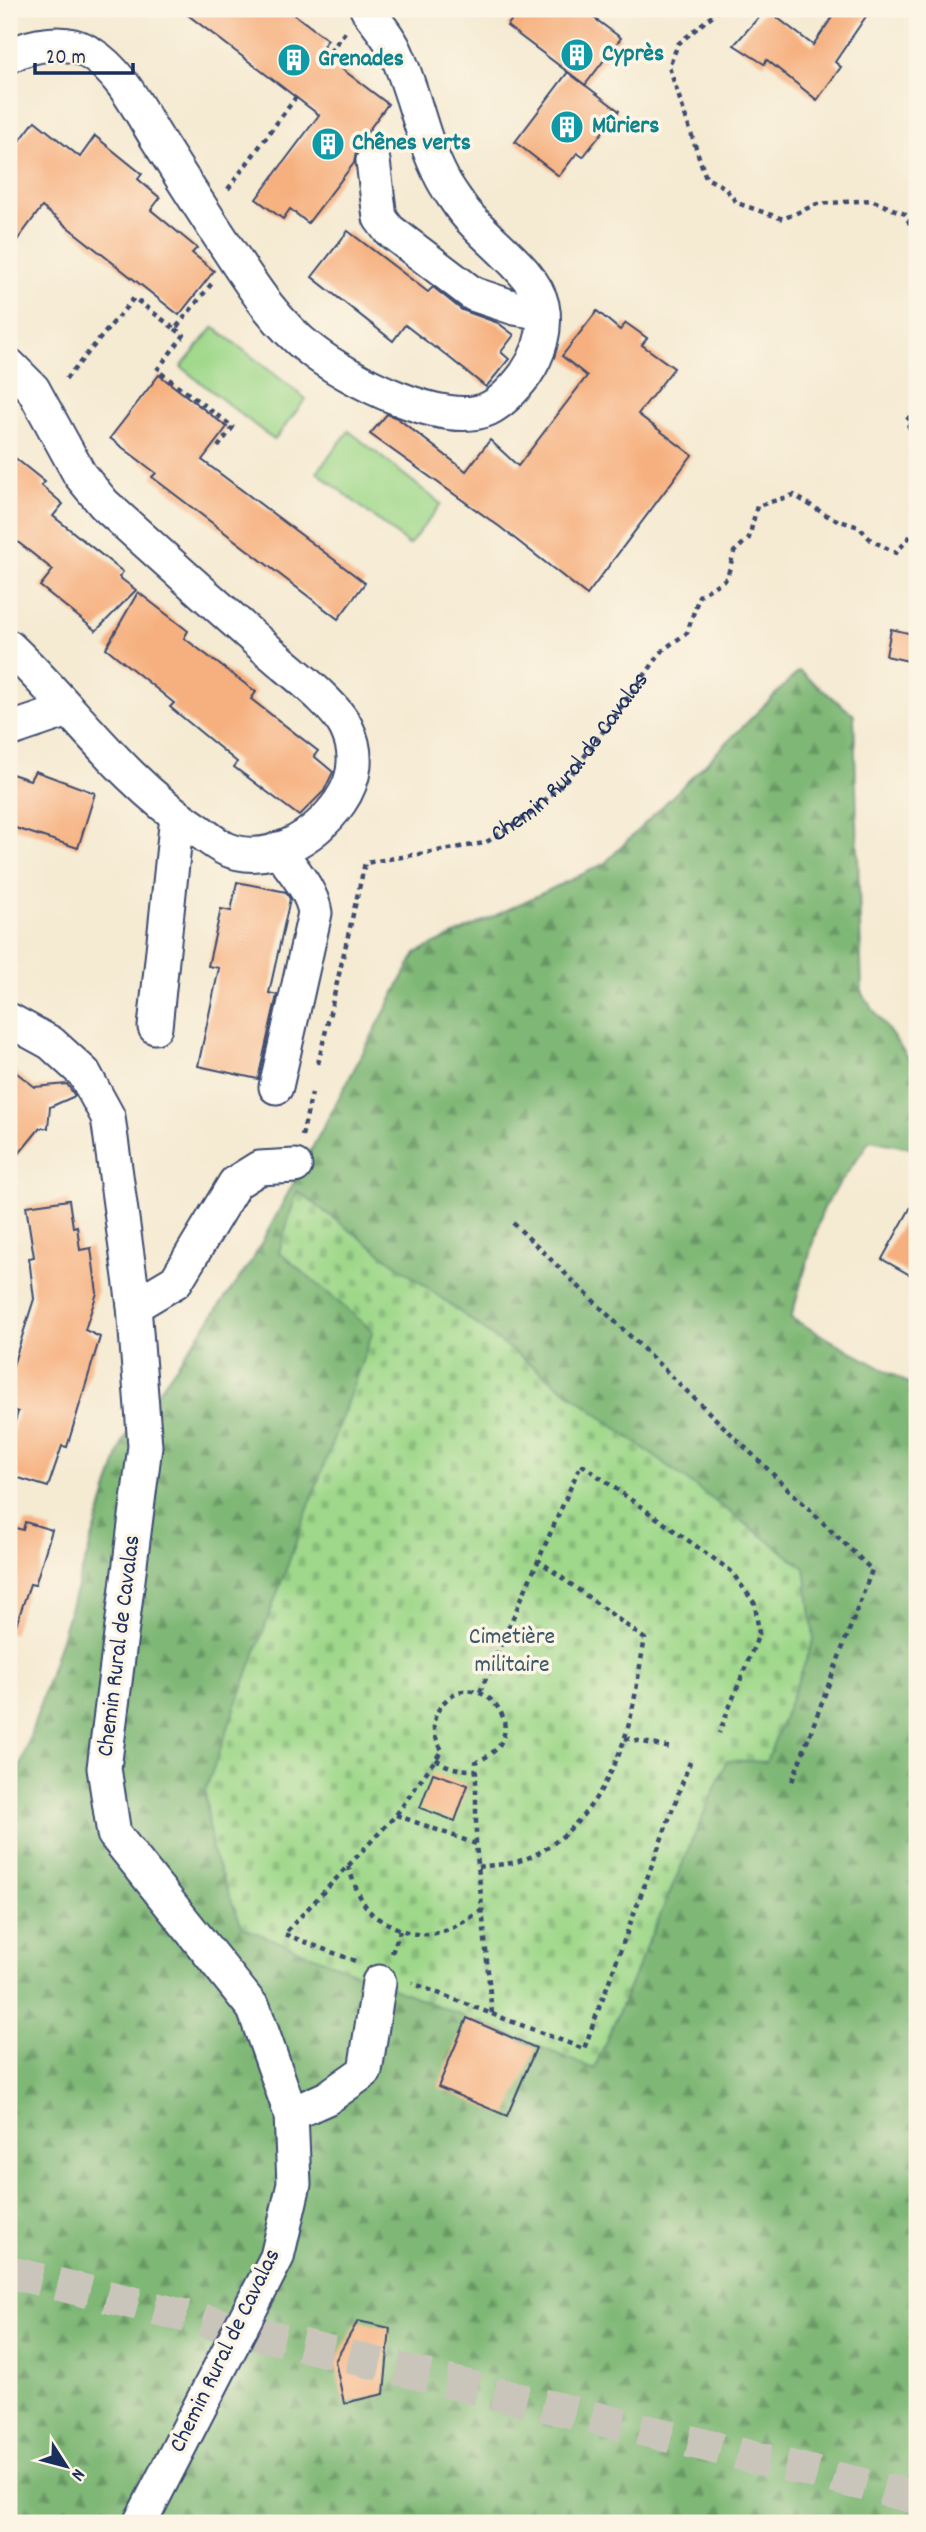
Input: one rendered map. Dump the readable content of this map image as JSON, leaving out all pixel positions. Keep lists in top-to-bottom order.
{
  "streets": {
    "street": ["Chemin Rural de Cavalas"]
  },
  "parks": ["Cimetière militaire"],
  "places": {
    "building": [
      "Cyprès",
      "Grenades",
      "Mûriers",
      "Chênes verts"
    ]
  },
  "scale_bar": "20 m",
  "north": "bottom right"
}
